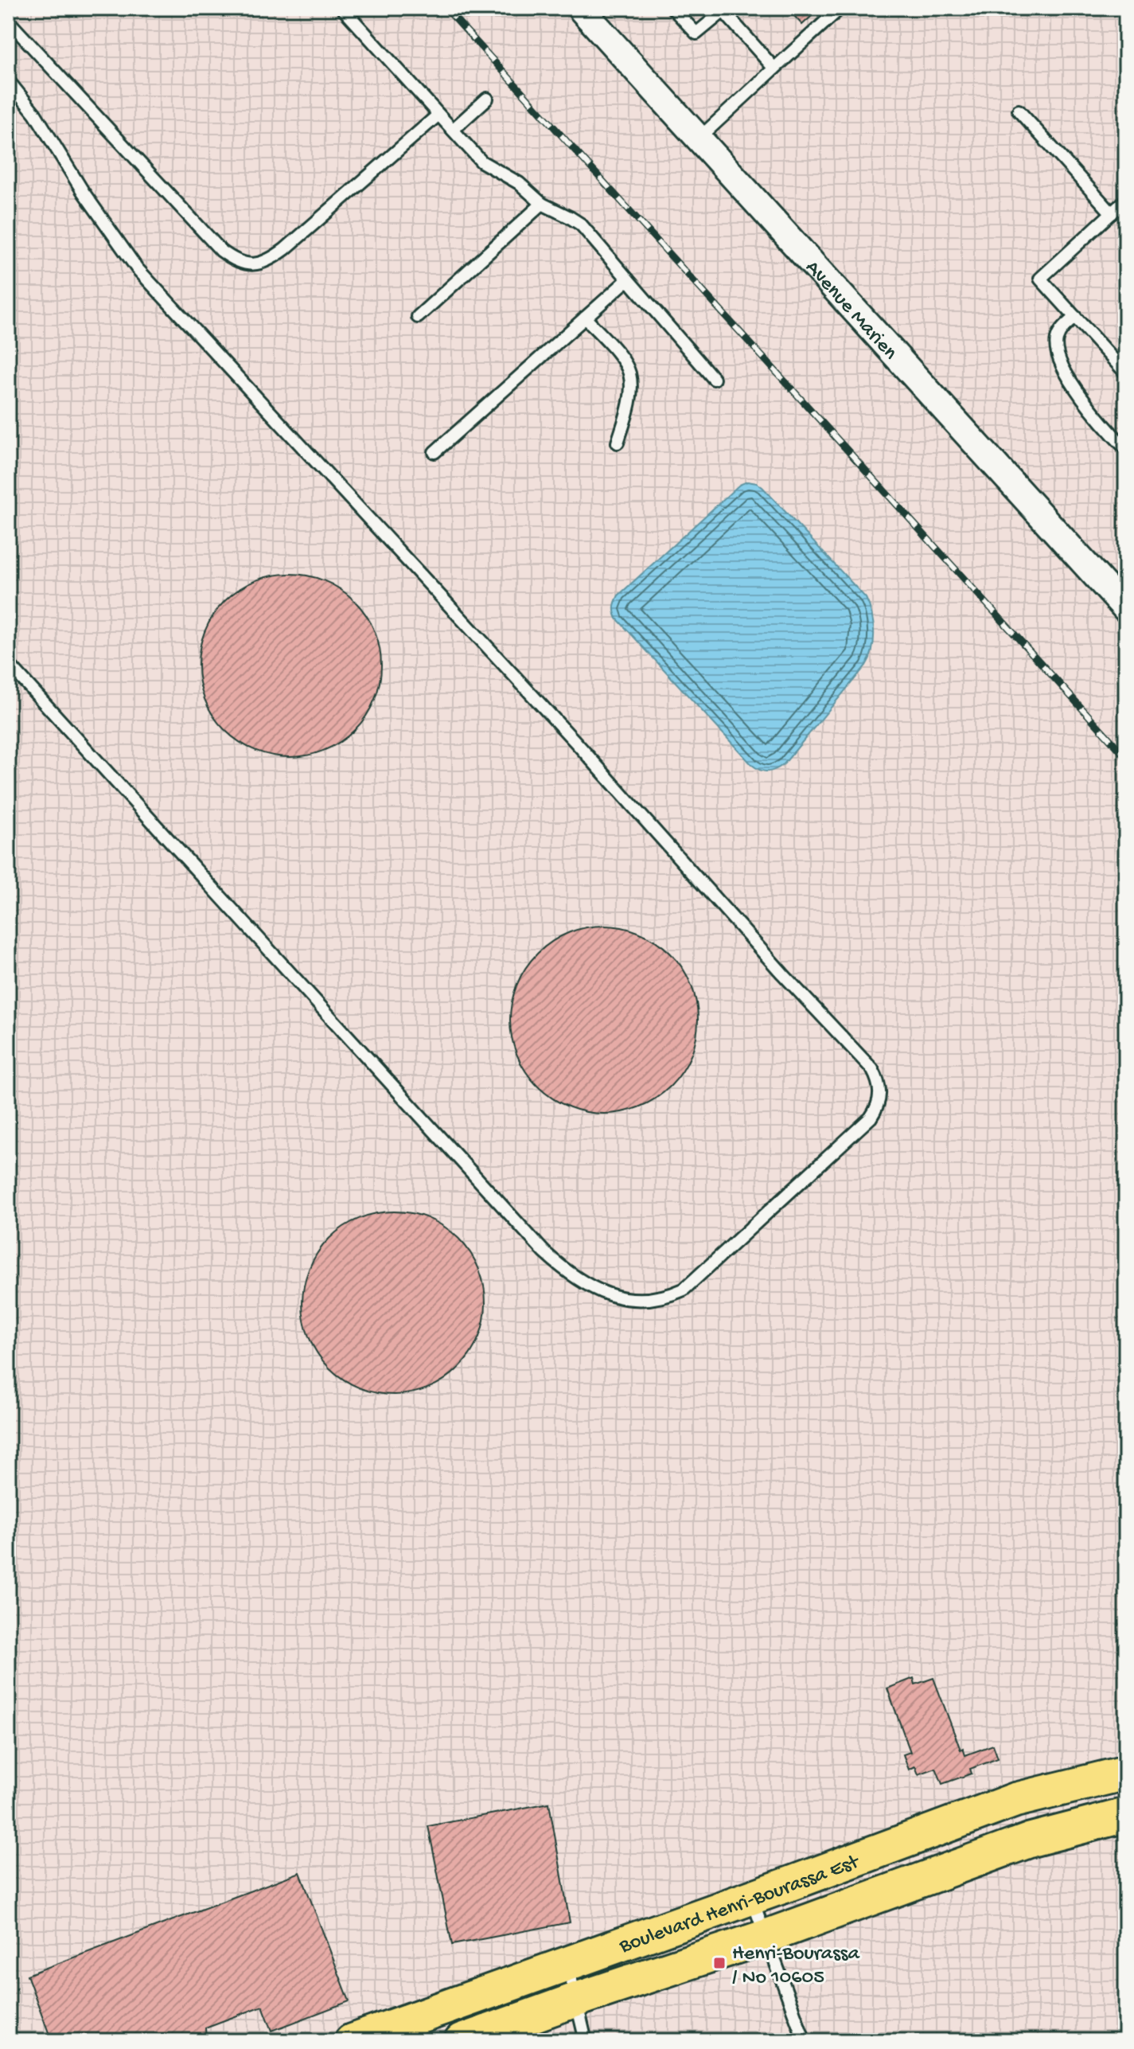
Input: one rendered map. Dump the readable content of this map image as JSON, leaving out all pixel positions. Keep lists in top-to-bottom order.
{
  "streets": {
    "main road": ["Boulevard Henri-Bourassa Est"],
    "street": ["Avenue Marien"]
  },
  "places": {
    "transit": ["Henri-Bourassa / No 10605"]
  }
}
